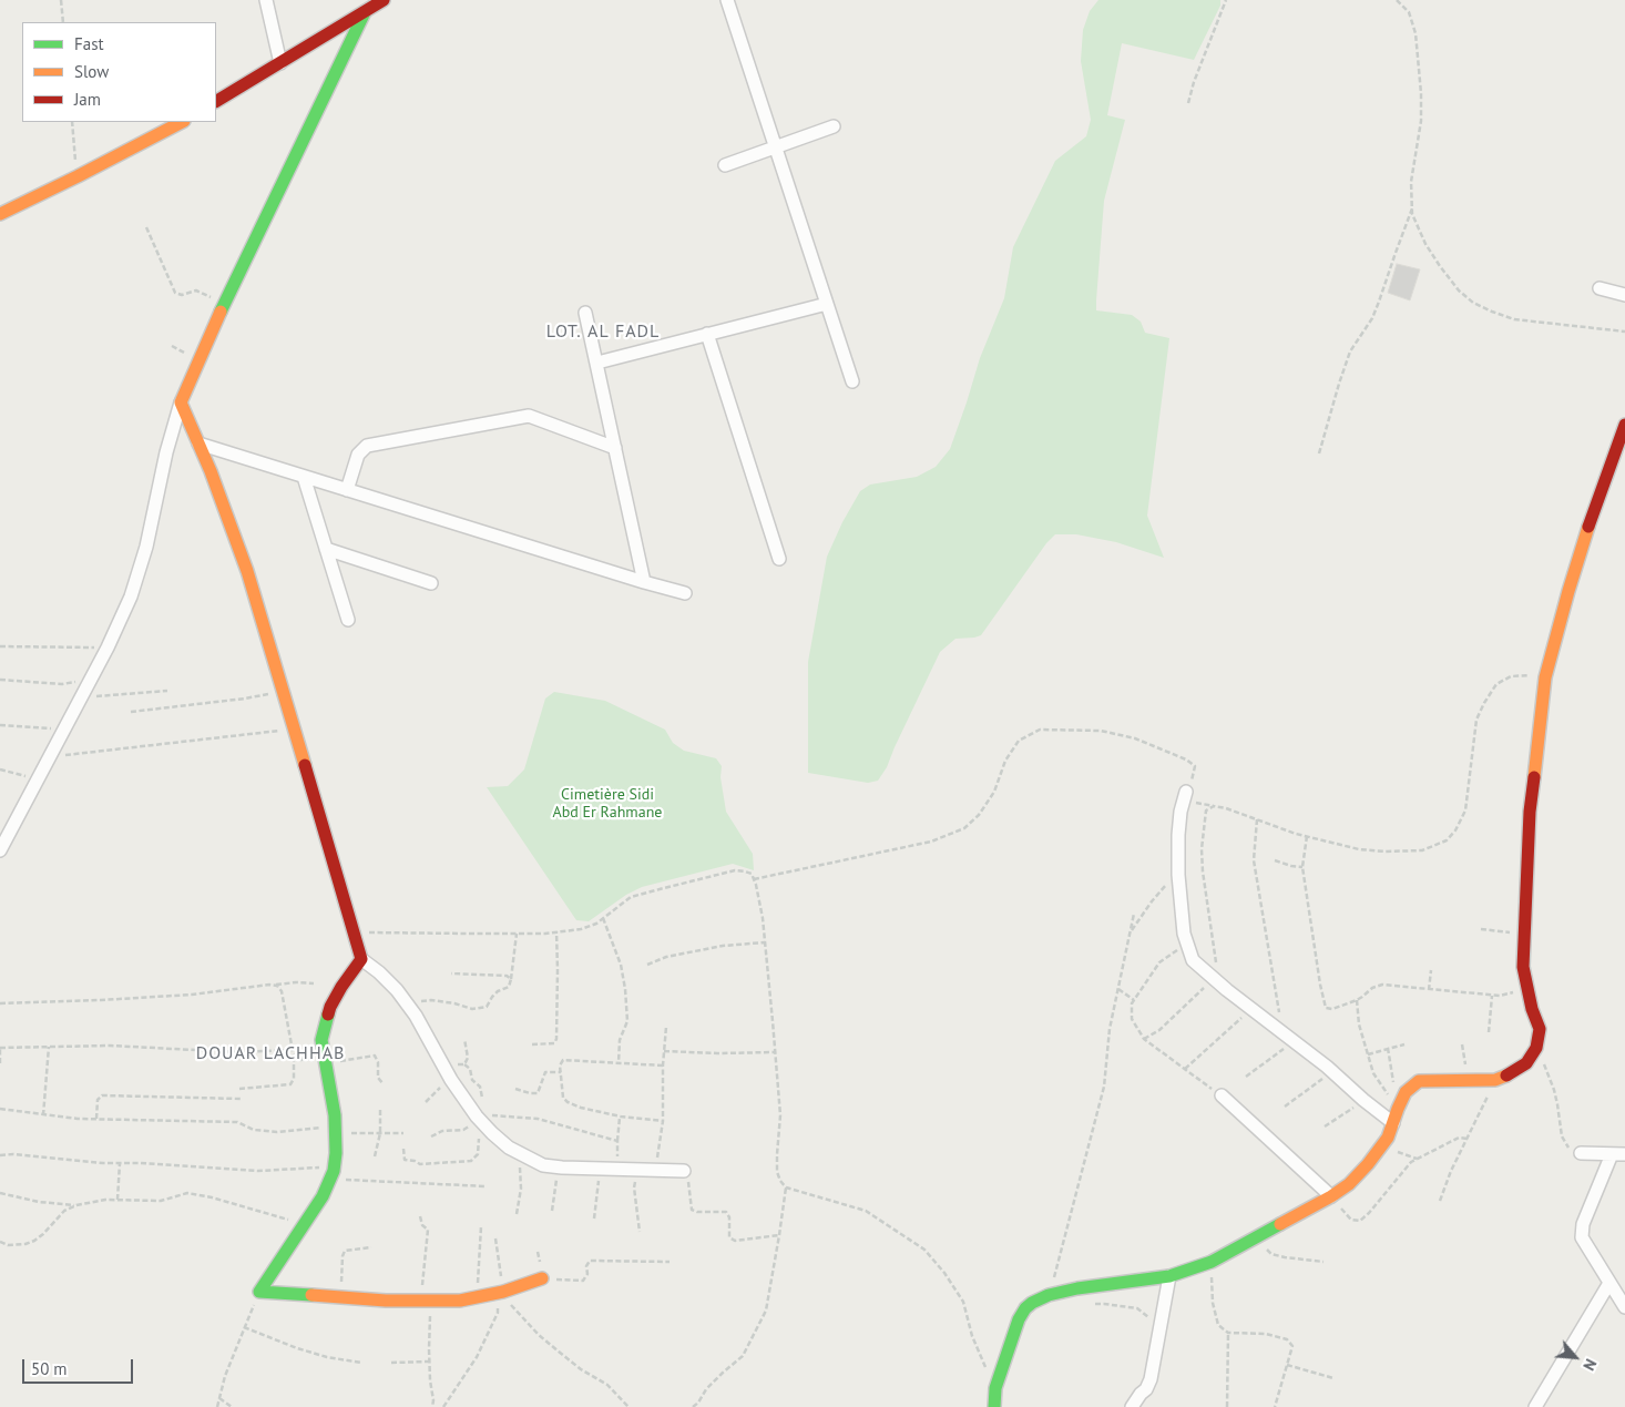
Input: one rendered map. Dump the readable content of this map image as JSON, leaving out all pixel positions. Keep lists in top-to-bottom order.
{
  "districts": ["LOT. AL FADL", "DOUAR LACHHAB"],
  "parks": ["Cimetière Sidi Abd Er Rahmane"],
  "legend": ["Fast", "Slow", "Jam"],
  "scale_bar": "50 m",
  "north": "bottom right"
}
